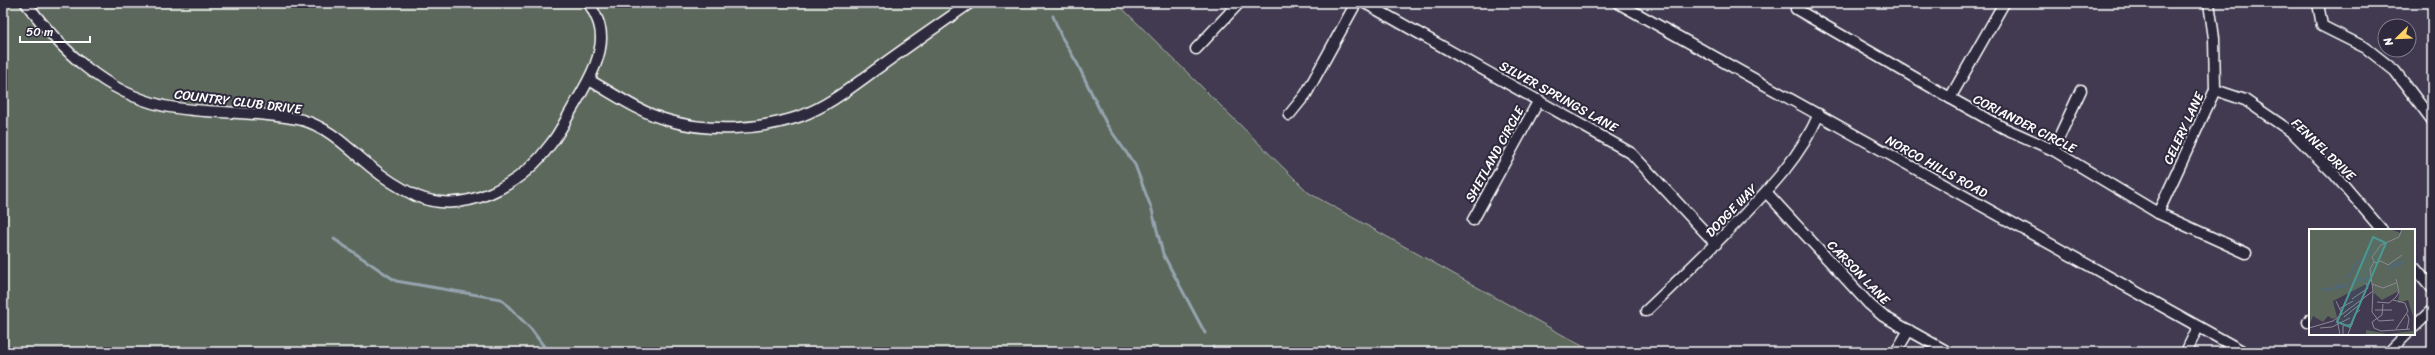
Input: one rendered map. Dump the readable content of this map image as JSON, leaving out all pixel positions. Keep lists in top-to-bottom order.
{
  "streets": {
    "street": [
      "SILVER SPRINGS LANE",
      "COUNTRY CLUB DRIVE",
      "CORIANDER CIRCLE",
      "CELERY LANE",
      "FENNEL DRIVE",
      "SHETLAND CIRCLE",
      "NORCO HILLS ROAD",
      "DODGE WAY",
      "CARSON LANE"
    ]
  },
  "crossings": [
    ["SILVER SPRINGS LANE", "SHETLAND CIRCLE"],
    ["SILVER SPRINGS LANE", "DODGE WAY"],
    ["CORIANDER CIRCLE", "CELERY LANE"],
    ["CELERY LANE", "FENNEL DRIVE"],
    ["NORCO HILLS ROAD", "DODGE WAY"],
    ["DODGE WAY", "CARSON LANE"]
  ],
  "scale_bar": "50 m",
  "north": "bottom left"
}
